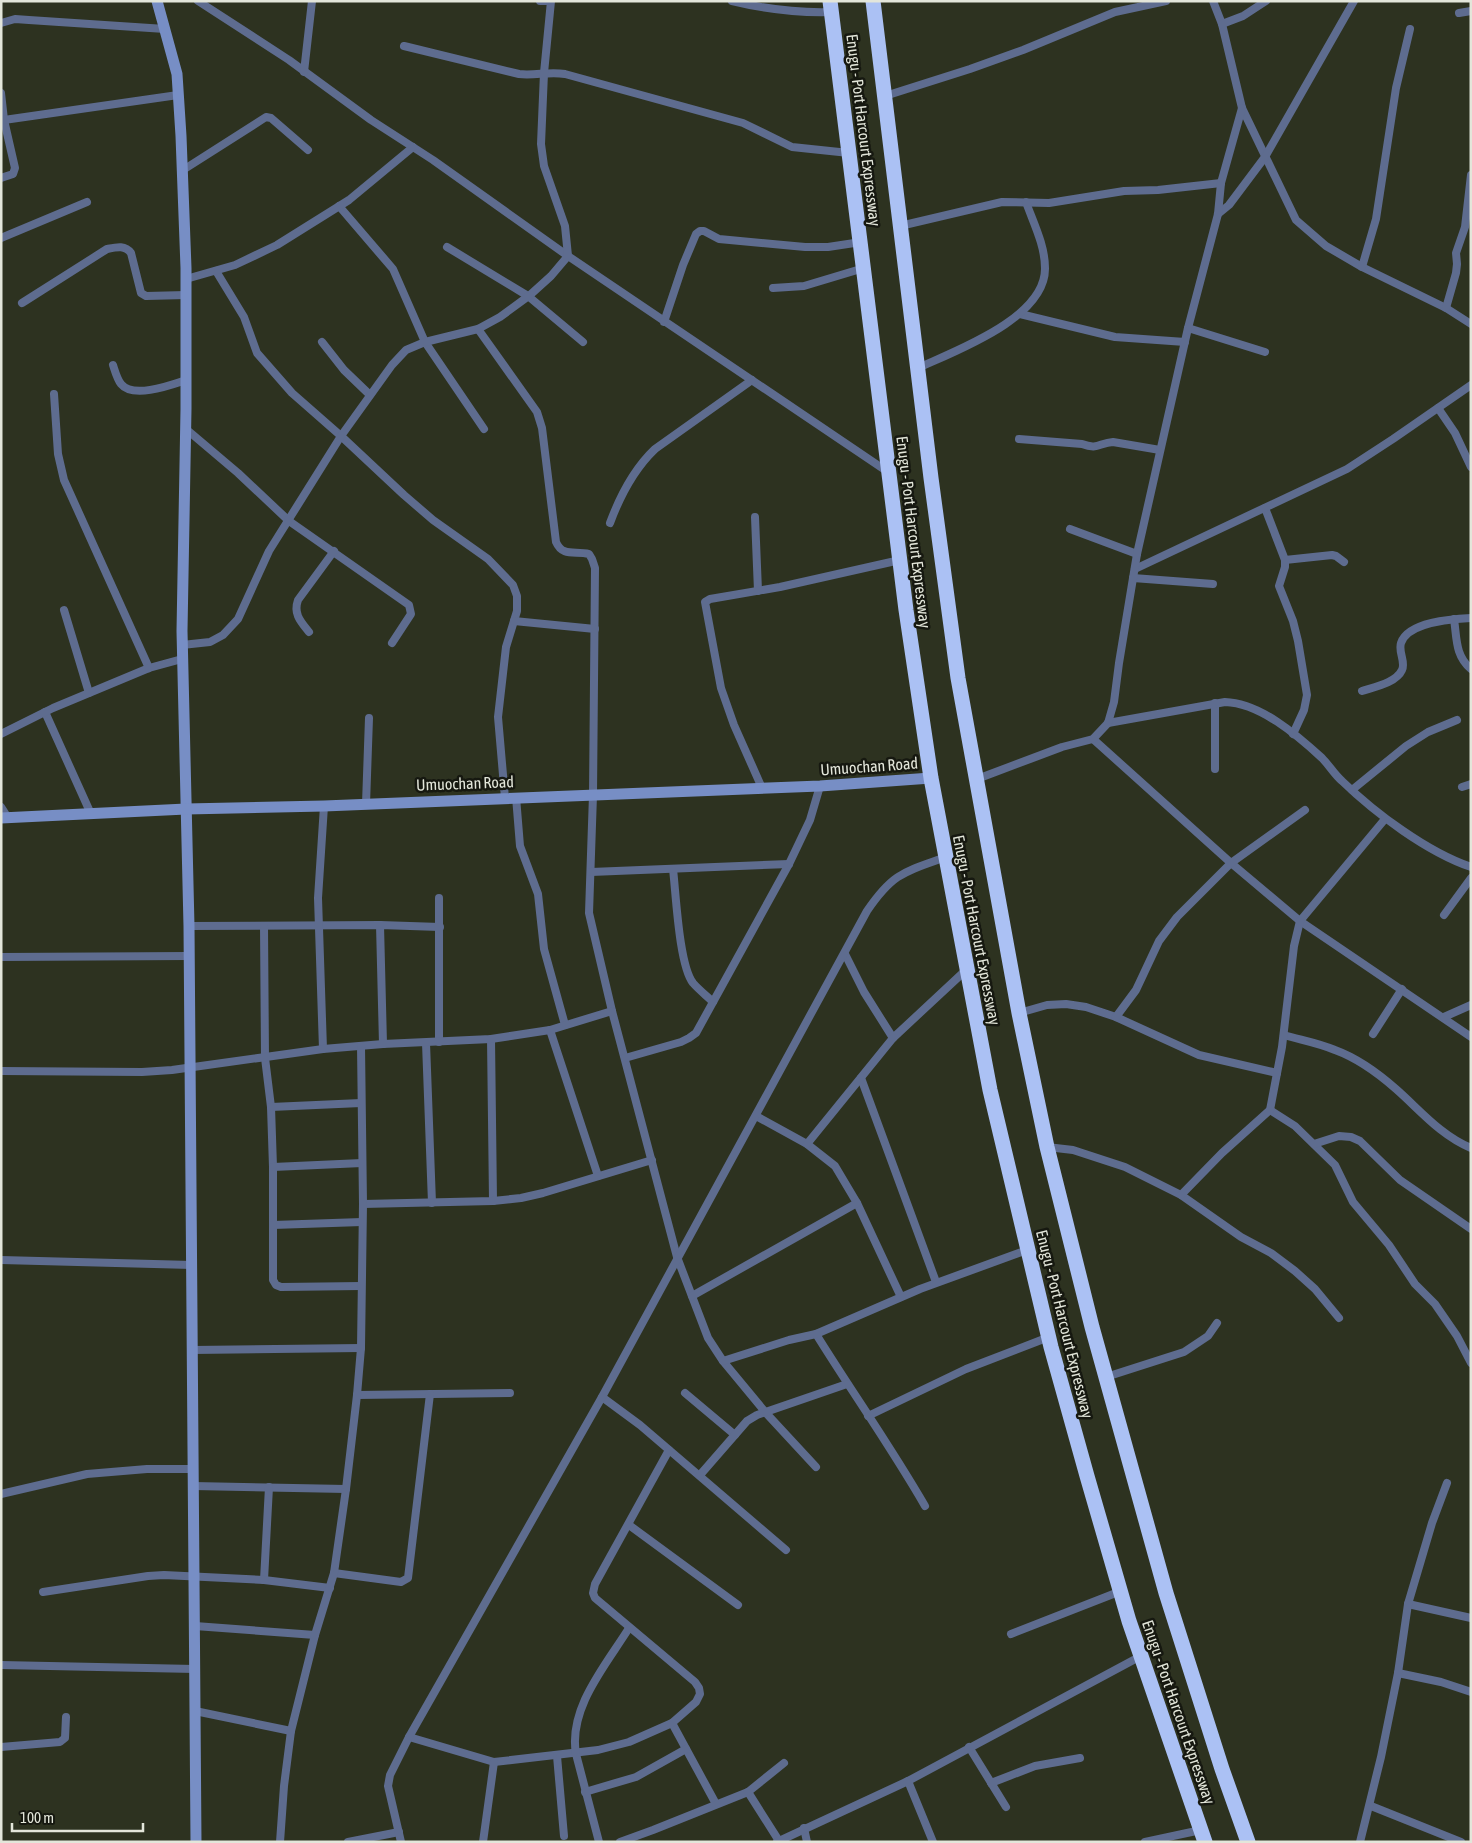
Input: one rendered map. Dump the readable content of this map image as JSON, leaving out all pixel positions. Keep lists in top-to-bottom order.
{
  "streets": {
    "highway": ["Enugu - Port Harcourt Expressway"],
    "main road": ["Umuochan Road"]
  },
  "crossings": [
    ["Enugu - Port Harcourt Expressway", "Umuochan Road"]
  ],
  "scale_bar": "100 m"
}
